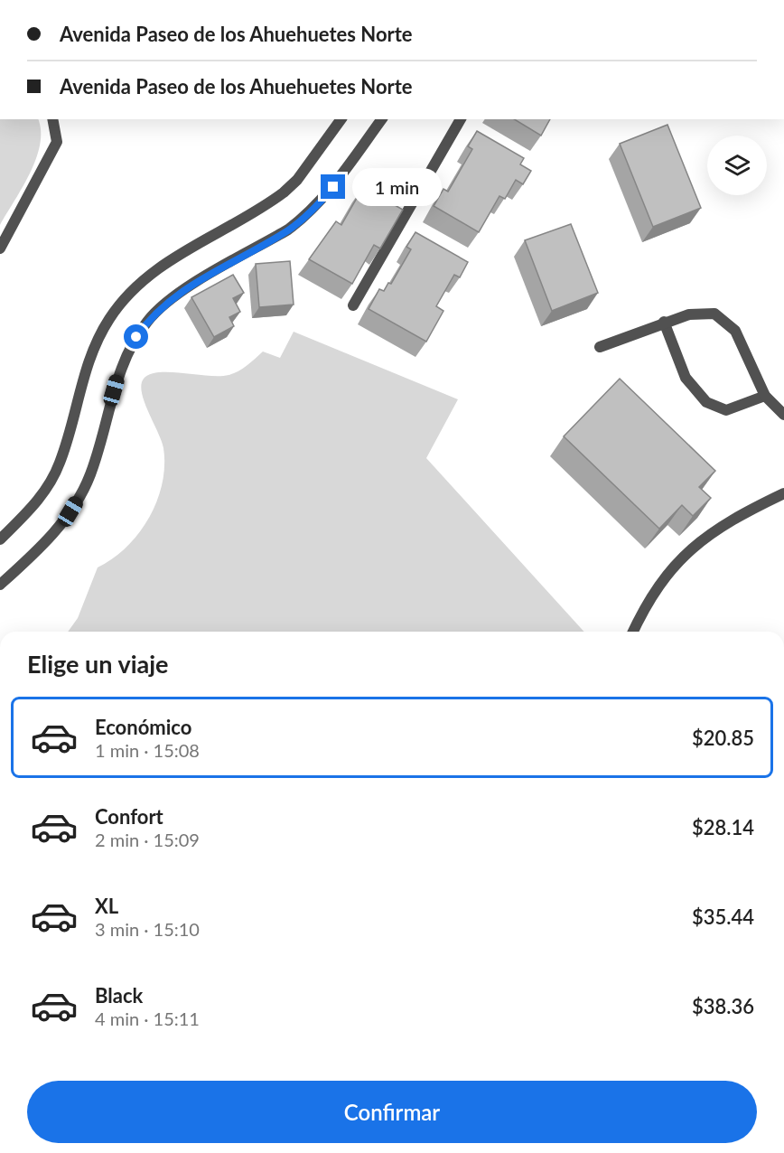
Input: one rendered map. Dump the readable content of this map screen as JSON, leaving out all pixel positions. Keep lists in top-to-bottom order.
{
  "page": {
    "banner": ["Avenida Paseo de los Ahuehuetes Norte", "Avenida Paseo de los Ahuehuetes Norte"],
    "bubble": "1 min",
    "heading": "Elige un viaje",
    "list": [
      {
        "name": "Económico",
        "note": "1 min · 15:08",
        "value": "$20.85"
      },
      {
        "name": "Confort",
        "note": "2 min · 15:09",
        "value": "$28.14"
      },
      {
        "name": "XL",
        "note": "3 min · 15:10",
        "value": "$35.44"
      },
      {
        "name": "Black",
        "note": "4 min · 15:11",
        "value": "$38.36"
      }
    ],
    "buttons": "Confirmar"
  }
}
